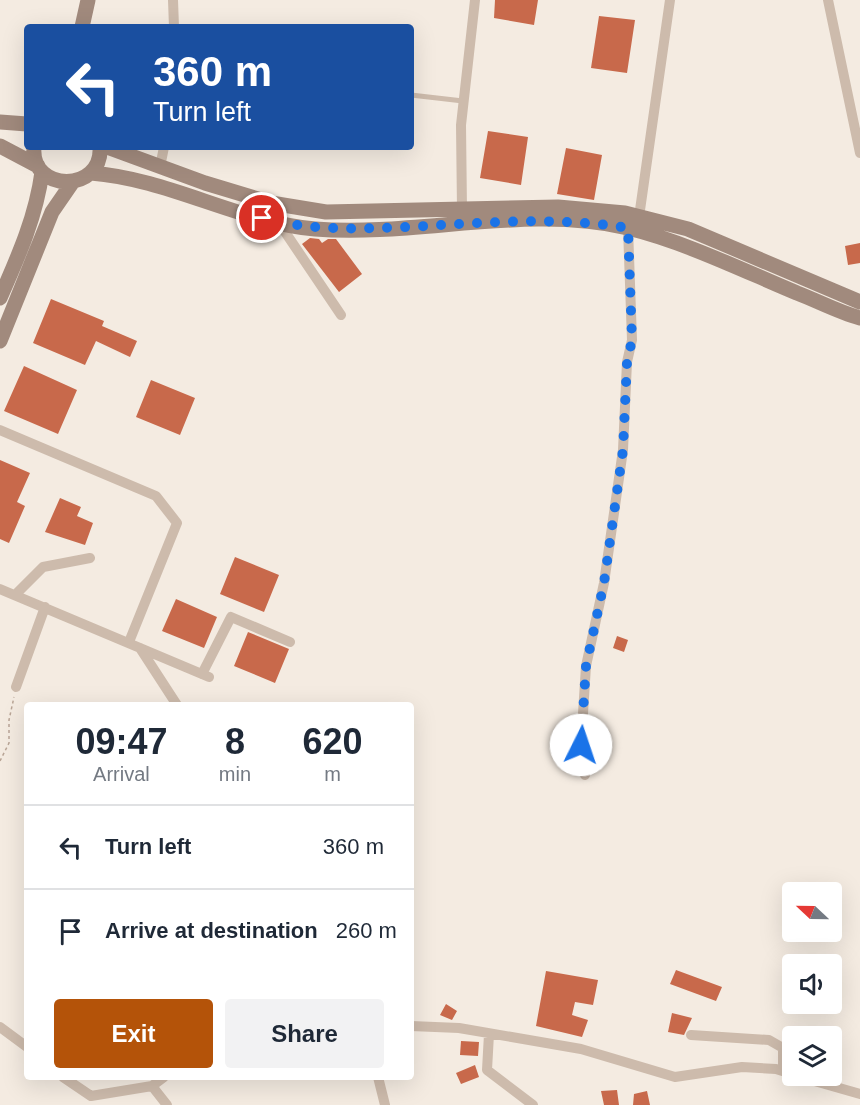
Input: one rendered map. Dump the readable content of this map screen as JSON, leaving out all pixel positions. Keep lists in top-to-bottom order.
{
  "north": "left",
  "page": {
    "turn": ["360 m", "Turn left"],
    "eta": [
      "09:47",
      "Arrival",
      "8",
      "min",
      "620",
      "m"
    ],
    "list": [
      {
        "name": "Turn left",
        "value": "360 m"
      },
      {
        "name": "Arrive at destination",
        "value": "260 m"
      }
    ],
    "buttons": ["Exit", "Share"]
  }
}
